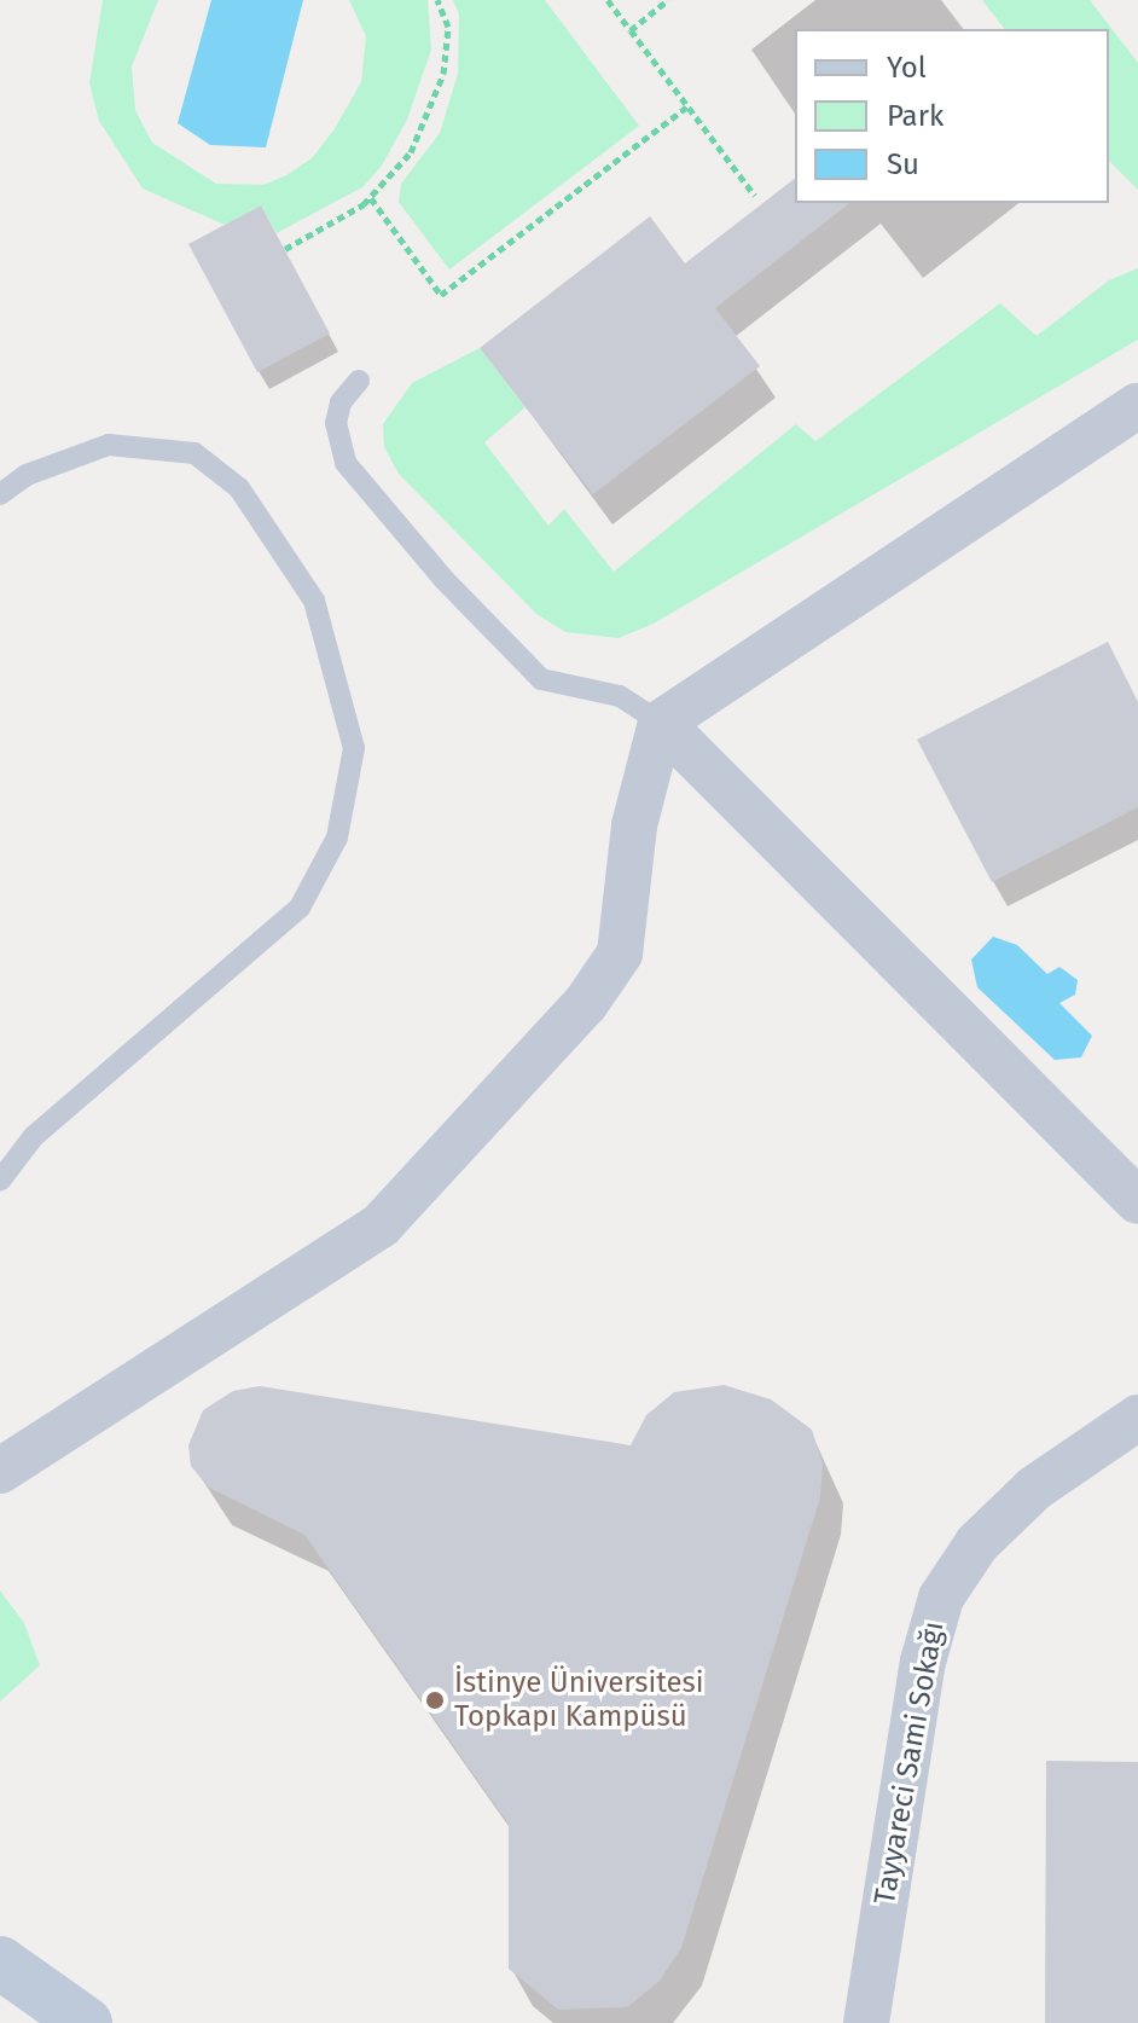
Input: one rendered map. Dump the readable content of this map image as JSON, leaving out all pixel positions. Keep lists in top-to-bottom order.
{
  "streets": {
    "street": ["Tayyareci Sami Sokağı"]
  },
  "places": ["İstinye Üniversitesi Topkapı Kampüsü"],
  "legend": ["Yol", "Park", "Su"]
}
